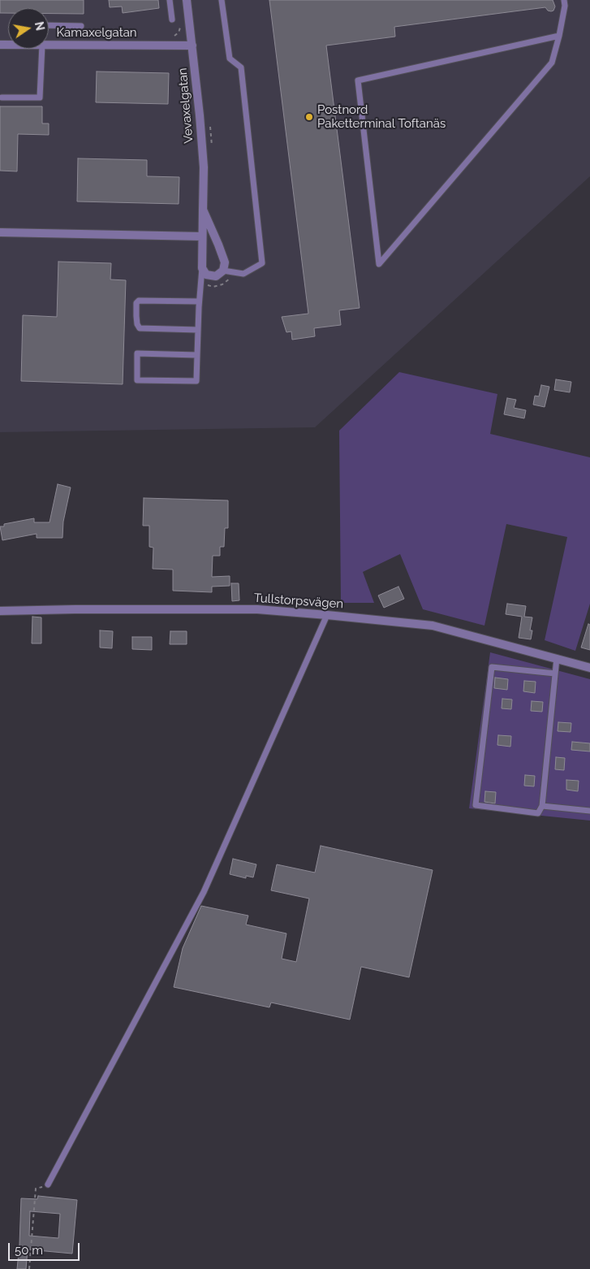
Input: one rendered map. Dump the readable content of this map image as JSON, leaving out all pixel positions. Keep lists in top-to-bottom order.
{
  "streets": {
    "street": ["Kamaxelgatan", "Vevaxelgatan", "Tullstorpsvägen"]
  },
  "crossings": [
    ["Kamaxelgatan", "Vevaxelgatan"]
  ],
  "places": ["Postnord Paketterminal Toftanäs"],
  "scale_bar": "50 m",
  "north": "right"
}
